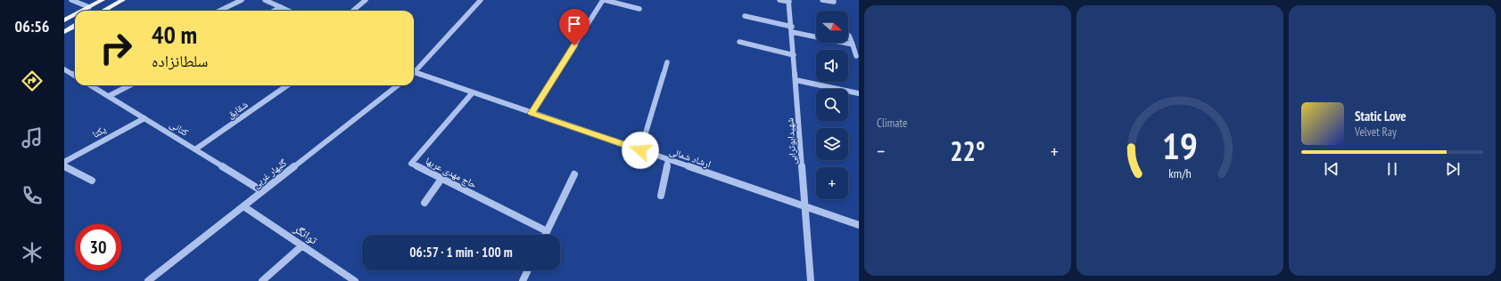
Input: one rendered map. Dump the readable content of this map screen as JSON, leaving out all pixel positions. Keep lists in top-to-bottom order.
{
  "streets": {
    "street": [
      "شقایق",
      "کتانی",
      "یکتا",
      "شهیدابوترابی",
      "ارشاد شمالی",
      "حاج مهدی عربها",
      "گلبهار غربی",
      "توانگر"
    ]
  },
  "crossings": [
    ["شقایق", "کتانی"],
    ["کتانی", "یکتا"],
    ["کتانی", "گلبهار غربی"],
    ["شهیدابوترابی", "ارشاد شمالی"],
    ["ارشاد شمالی", "حاج مهدی عربها"],
    ["گلبهار غربی", "توانگر"]
  ],
  "north": "right",
  "page": {
    "tabs": "06:56",
    "tile": "Climate",
    "map_buttons": "+",
    "turn": ["40 m", "سلطانزاده"],
    "song": ["Static Love", "Velvet Ray"],
    "heat": ["−", "22°", "+"],
    "limit": "30",
    "trip": "06:57 · 1 min · 100 m",
    "gauge": ["19", "km/h"]
  }
}
